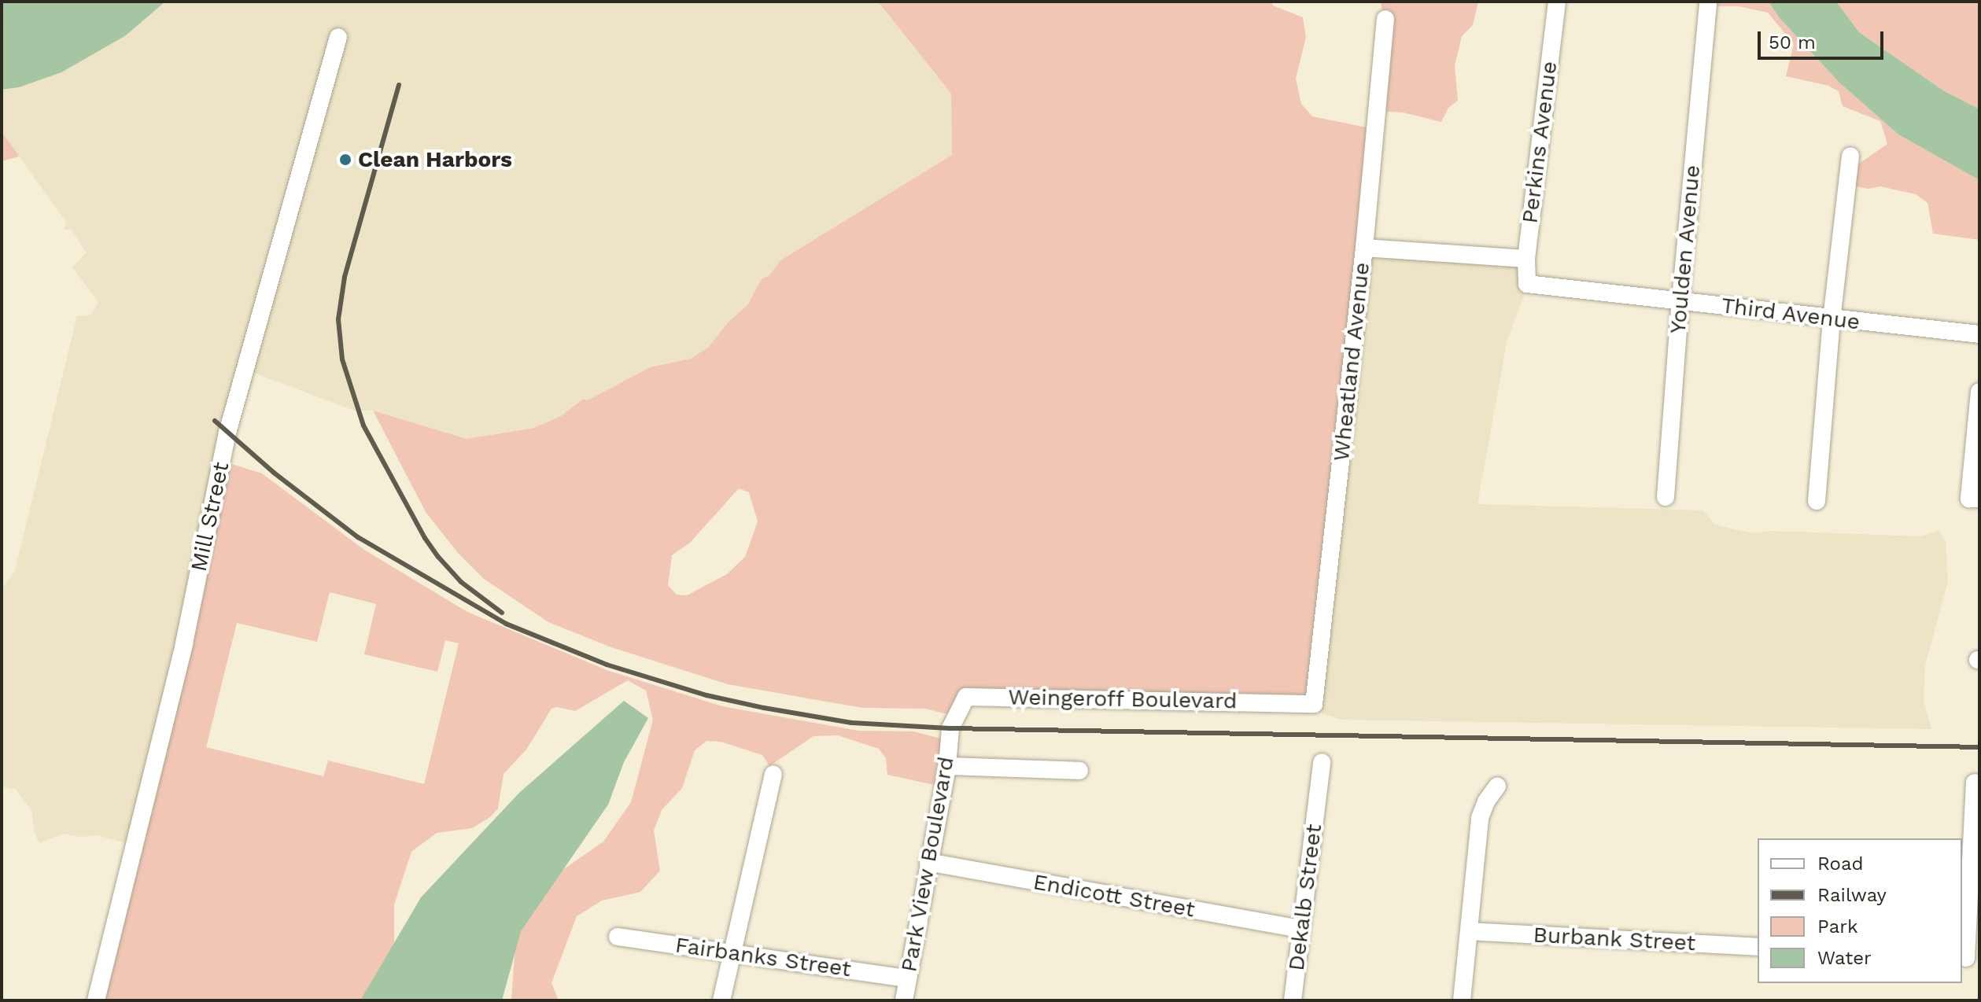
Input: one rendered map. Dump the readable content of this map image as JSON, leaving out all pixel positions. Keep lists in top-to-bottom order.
{
  "streets": {
    "street": [
      "Perkins Avenue",
      "Youlden Avenue",
      "Third Avenue",
      "Wheatland Avenue",
      "Mill Street",
      "Weingeroff Boulevard",
      "Park View Boulevard",
      "Endicott Street",
      "Dekalb Street",
      "Burbank Street",
      "Fairbanks Street"
    ]
  },
  "crossings": [
    ["Perkins Avenue", "Third Avenue"],
    ["Youlden Avenue", "Third Avenue"],
    ["Wheatland Avenue", "Weingeroff Boulevard"],
    ["Weingeroff Boulevard", "Park View Boulevard"],
    ["Park View Boulevard", "Endicott Street"],
    ["Park View Boulevard", "Fairbanks Street"],
    ["Endicott Street", "Dekalb Street"]
  ],
  "places": ["Clean Harbors"],
  "legend": [
    "Road",
    "Railway",
    "Park",
    "Water"
  ],
  "scale_bar": "50 m"
}
